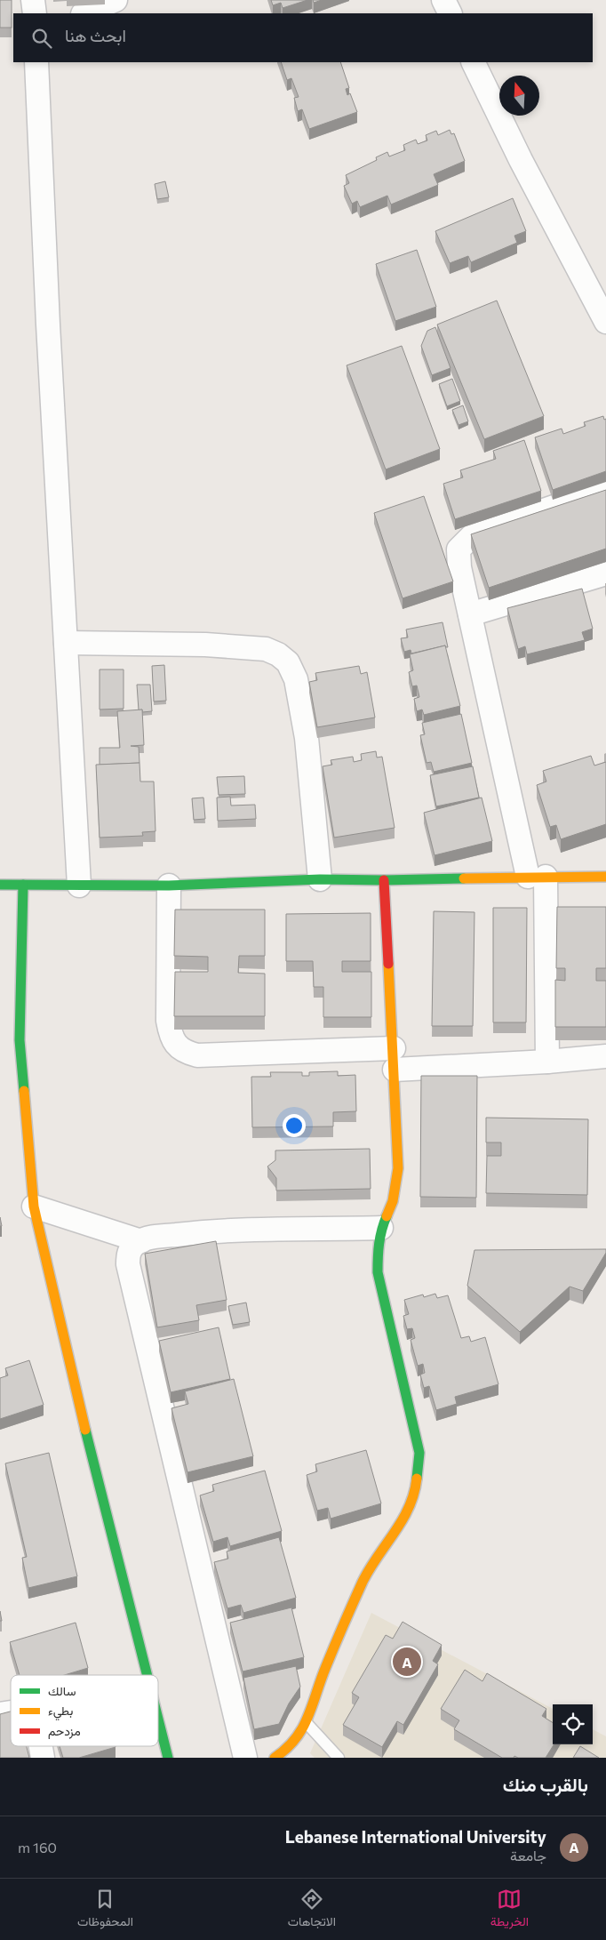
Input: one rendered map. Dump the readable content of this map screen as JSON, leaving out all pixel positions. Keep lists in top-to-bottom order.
{
  "legend": ["سالك", "بطيء", "مزدحم"],
  "north": "top",
  "page": {
    "search": "ابحث هنا",
    "pins": "A",
    "heading": "بالقرب منك",
    "list": [
      {
        "mark": "A",
        "name": "Lebanese International University",
        "note": "جامعة",
        "value": "160 m"
      }
    ],
    "nav": ["الخريطة", "الاتجاهات", "المحفوظات"]
  }
}
